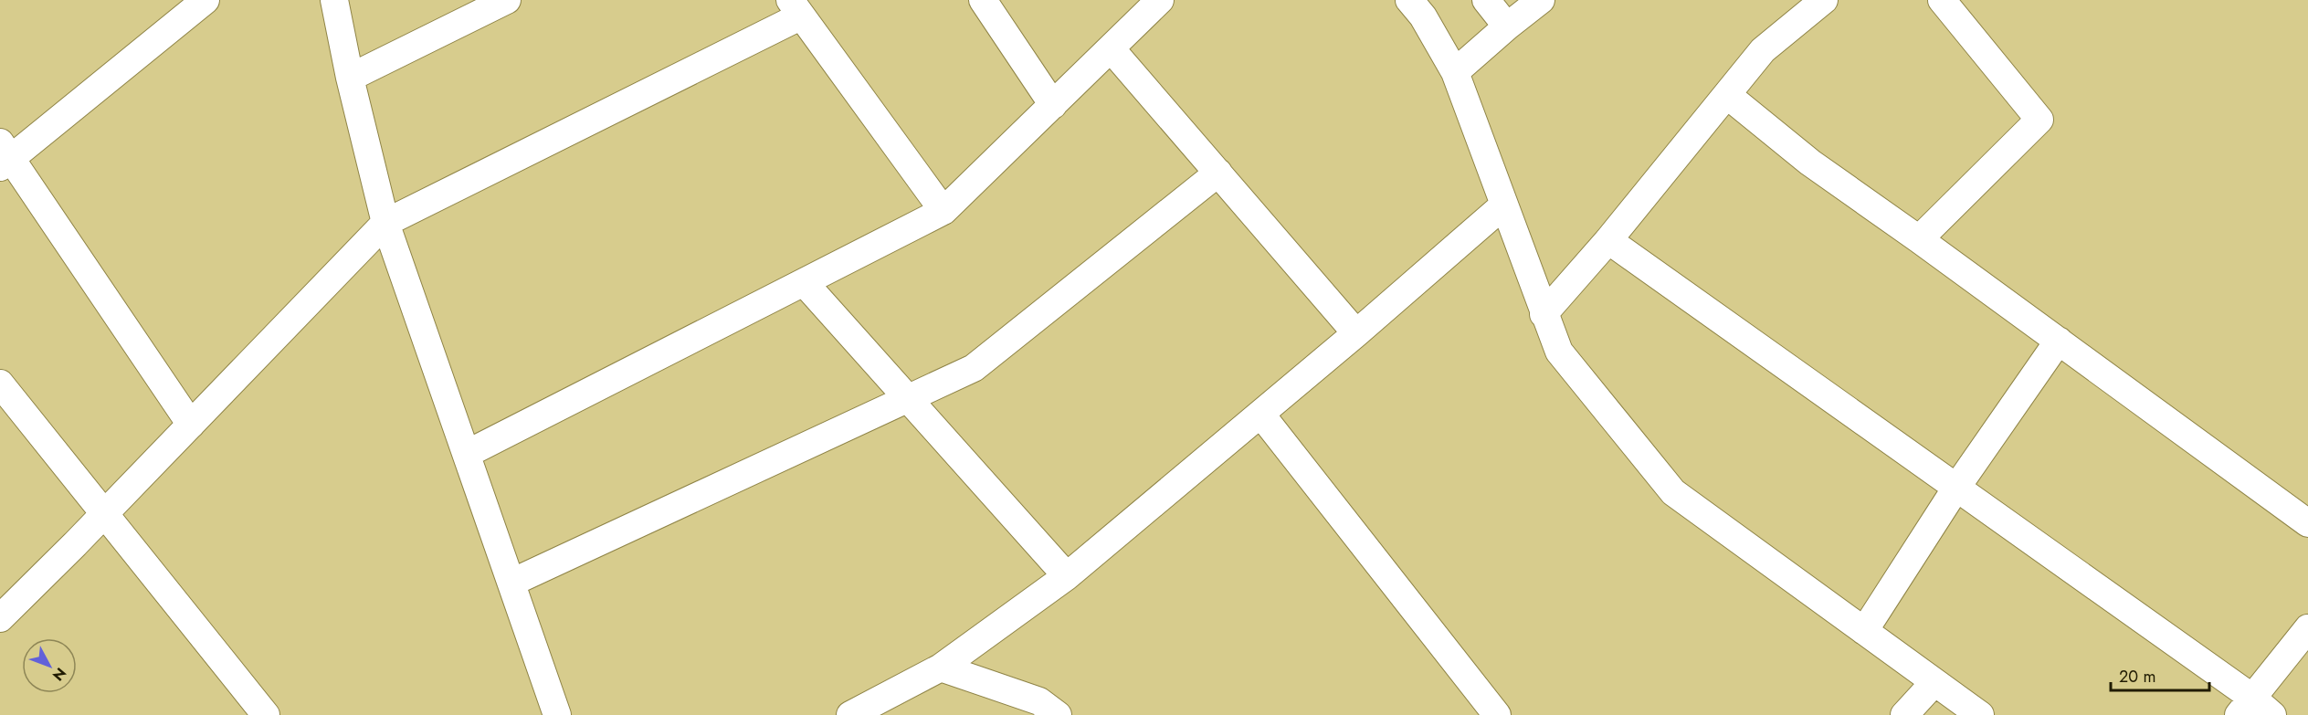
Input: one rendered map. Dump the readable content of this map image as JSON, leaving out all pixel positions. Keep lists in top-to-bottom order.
{
  "scale_bar": "20 m",
  "north": "bottom right"
}
